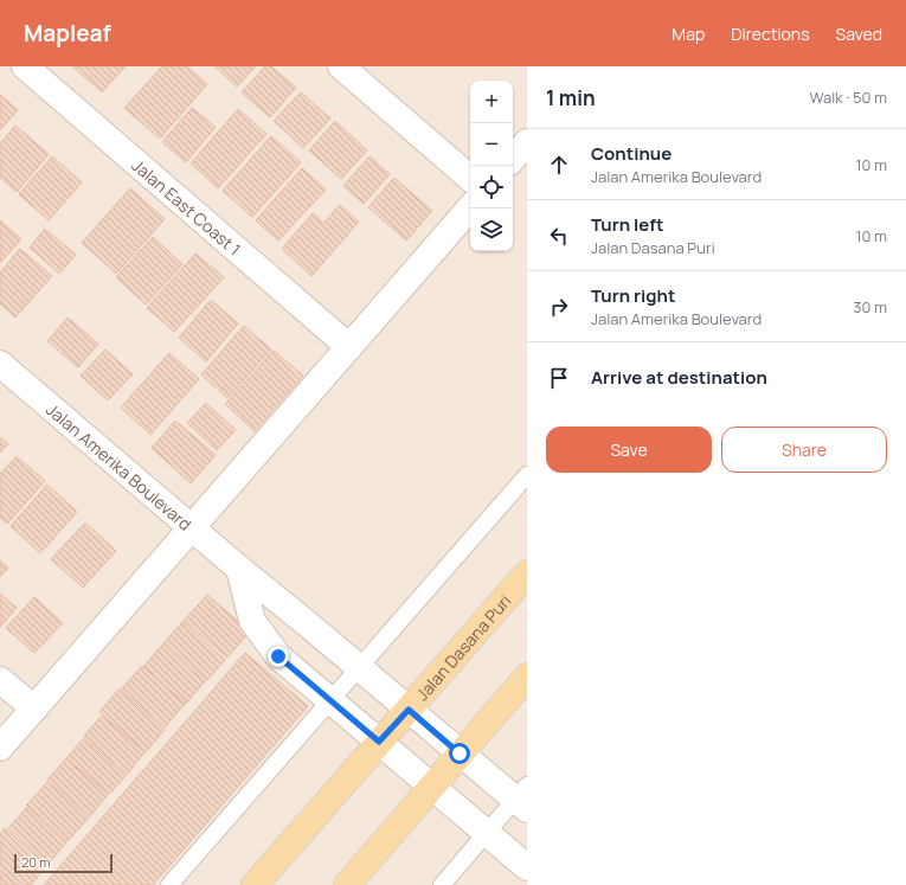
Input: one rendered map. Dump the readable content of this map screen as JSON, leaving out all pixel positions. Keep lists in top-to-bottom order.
{
  "streets": {
    "main road": ["Jalan Dasana Puri"],
    "street": ["Jalan East Coast 1", "Jalan Amerika Boulevard"]
  },
  "crossings": [
    ["Jalan Amerika Boulevard", "Jalan Dasana Puri"]
  ],
  "scale_bar": "20 m",
  "page": {
    "header": "Mapleaf",
    "nav": ["Map", "Directions", "Saved"],
    "heading": ["1 min", "Walk · 50 m"],
    "map_buttons": ["+", "−"],
    "list": [
      ["Continue", "Jalan Amerika Boulevard", "10 m"],
      ["Turn left", "Jalan Dasana Puri", "10 m"],
      ["Turn right", "Jalan Amerika Boulevard", "30 m"],
      "Arrive at destination"
    ],
    "buttons": ["Save", "Share"],
    "scale": "20 m"
  }
}
